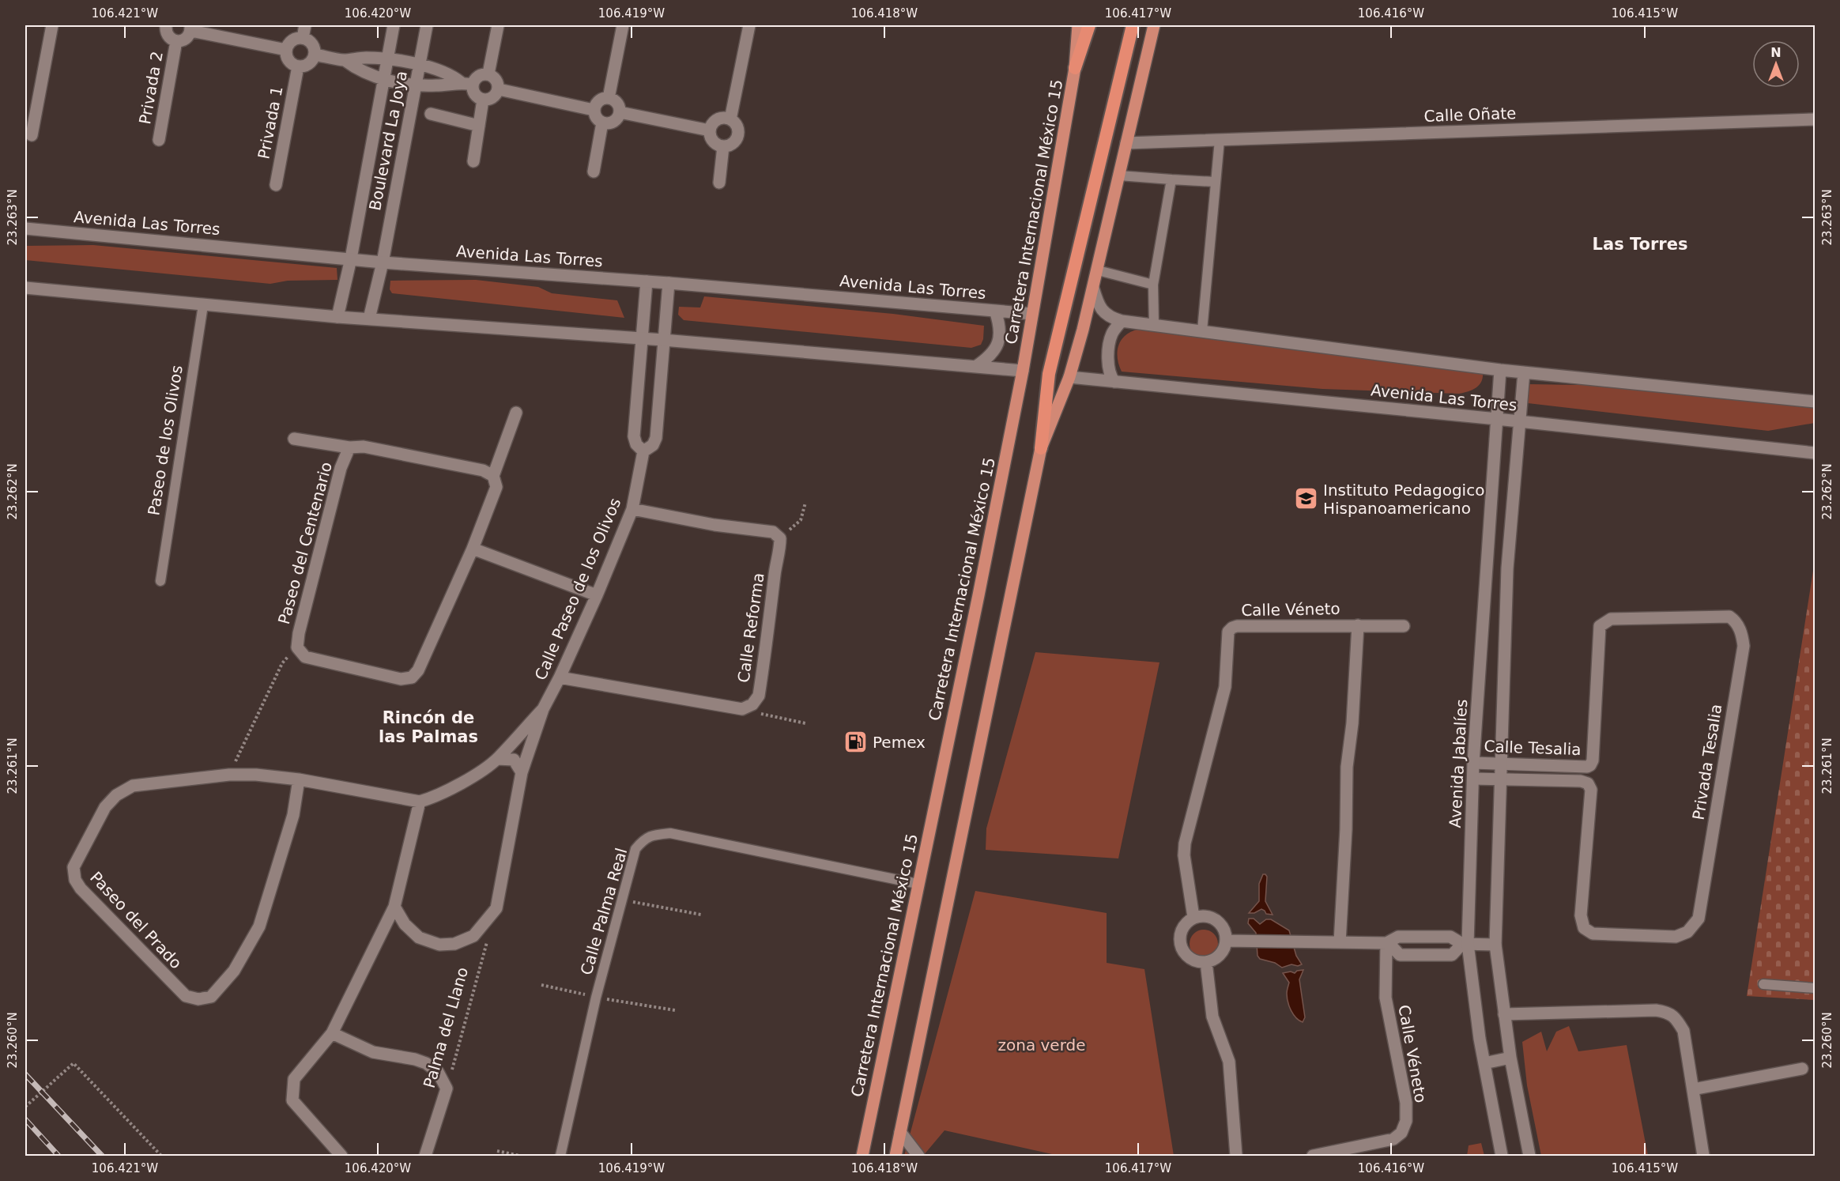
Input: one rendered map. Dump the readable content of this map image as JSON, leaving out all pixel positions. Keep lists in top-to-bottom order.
{
  "streets": {
    "main road": ["Carretera Internacional México 15"],
    "street": [
      "Privada 2",
      "Calle Oñate",
      "Privada 1",
      "Boulevard La Joya",
      "Avenida Las Torres",
      "Paseo del Centenario",
      "Calle Paseo de los Olivos",
      "Calle Véneto",
      "Calle Reforma",
      "Calle Tesalia",
      "Privada Tesalia",
      "Avenida Jabalíes",
      "Paseo del Prado",
      "Palma del Llano"
    ],
    "lane": ["Paseo de los Olivos", "Calle Palma Real"]
  },
  "crossings": [
    ["Boulevard La Joya", "Avenida Las Torres"],
    ["Carretera Internacional México 15", "Avenida Las Torres"],
    ["Carretera Internacional México 15", "Calle Palma Real"],
    ["Avenida Las Torres", "Calle Paseo de los Olivos"],
    ["Avenida Las Torres", "Avenida Jabalíes"],
    ["Calle Tesalia", "Privada Tesalia"],
    ["Calle Tesalia", "Avenida Jabalíes"]
  ],
  "districts": ["Las Torres", "Rincón de las Palmas"],
  "parks": ["zona verde"],
  "places": {
    "school or university": ["Instituto Pedagogico Hispanoamericano"],
    "fuel station": ["Pemex"]
  },
  "north": "top",
  "coordinates": [
    "106.421°W",
    "106.420°W",
    "106.419°W",
    "106.418°W",
    "106.417°W",
    "106.416°W",
    "106.415°W",
    "23.263°N",
    "23.262°N",
    "23.261°N",
    "23.260°N"
  ]
}
